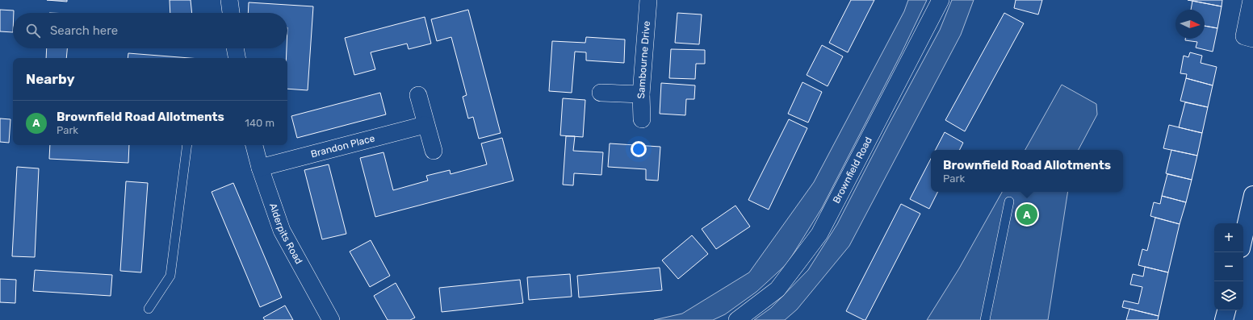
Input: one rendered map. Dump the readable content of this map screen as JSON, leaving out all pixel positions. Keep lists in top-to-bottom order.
{
  "streets": {
    "street": [
      "Sambourne Drive",
      "Brandon Place",
      "Brownfield Road",
      "Alderpits Road"
    ]
  },
  "crossings": [
    ["Brandon Place", "Alderpits Road"]
  ],
  "north": "right",
  "page": {
    "search": "Search here",
    "heading": "Nearby",
    "list": [
      {
        "mark": "A",
        "name": "Brownfield Road Allotments",
        "note": "Park",
        "value": "140 m"
      }
    ],
    "popup": ["Brownfield Road Allotments", "Park"],
    "pins": "A",
    "map_buttons": ["+", "−"]
  }
}
